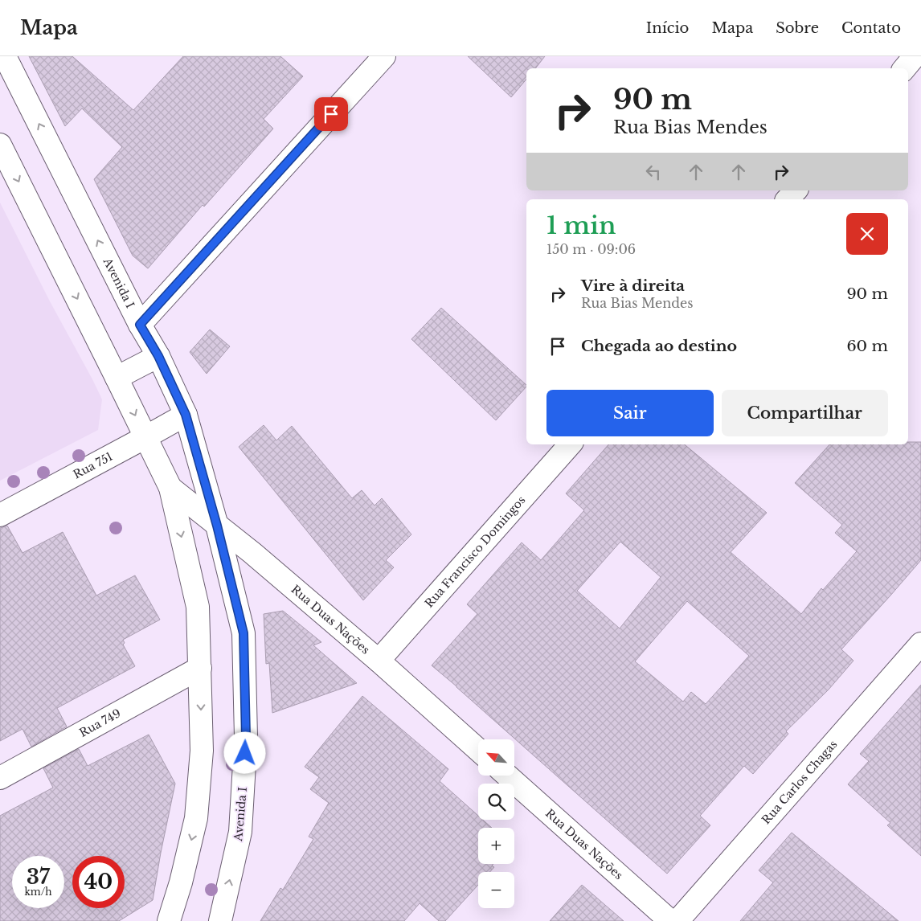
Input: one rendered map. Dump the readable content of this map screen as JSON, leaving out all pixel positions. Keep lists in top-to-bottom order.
{
  "streets": {
    "street": [
      "Avenida I",
      "Rua 751",
      "Rua Francisco Domingos",
      "Rua Duas Nações",
      "Rua 749",
      "Rua Carlos Chagas"
    ]
  },
  "crossings": [
    ["Avenida I", "Rua 751"],
    ["Avenida I", "Rua Duas Nações"],
    ["Rua Francisco Domingos", "Rua Duas Nações"]
  ],
  "north": "top left",
  "page": {
    "header": "Mapa",
    "nav": [
      "Início",
      "Mapa",
      "Sobre",
      "Contato"
    ],
    "turn": ["90 m", "Rua Bias Mendes"],
    "heading": ["1 min", "150 m · 09:06"],
    "list": [
      {
        "name": "Vire à direita",
        "note": "Rua Bias Mendes",
        "value": "90 m"
      },
      {
        "name": "Chegada ao destino",
        "value": "60 m"
      }
    ],
    "buttons": ["Sair", "Compartilhar"],
    "map_buttons": ["+", "−"],
    "speed": "37 km/h",
    "limit": "40"
  }
}
